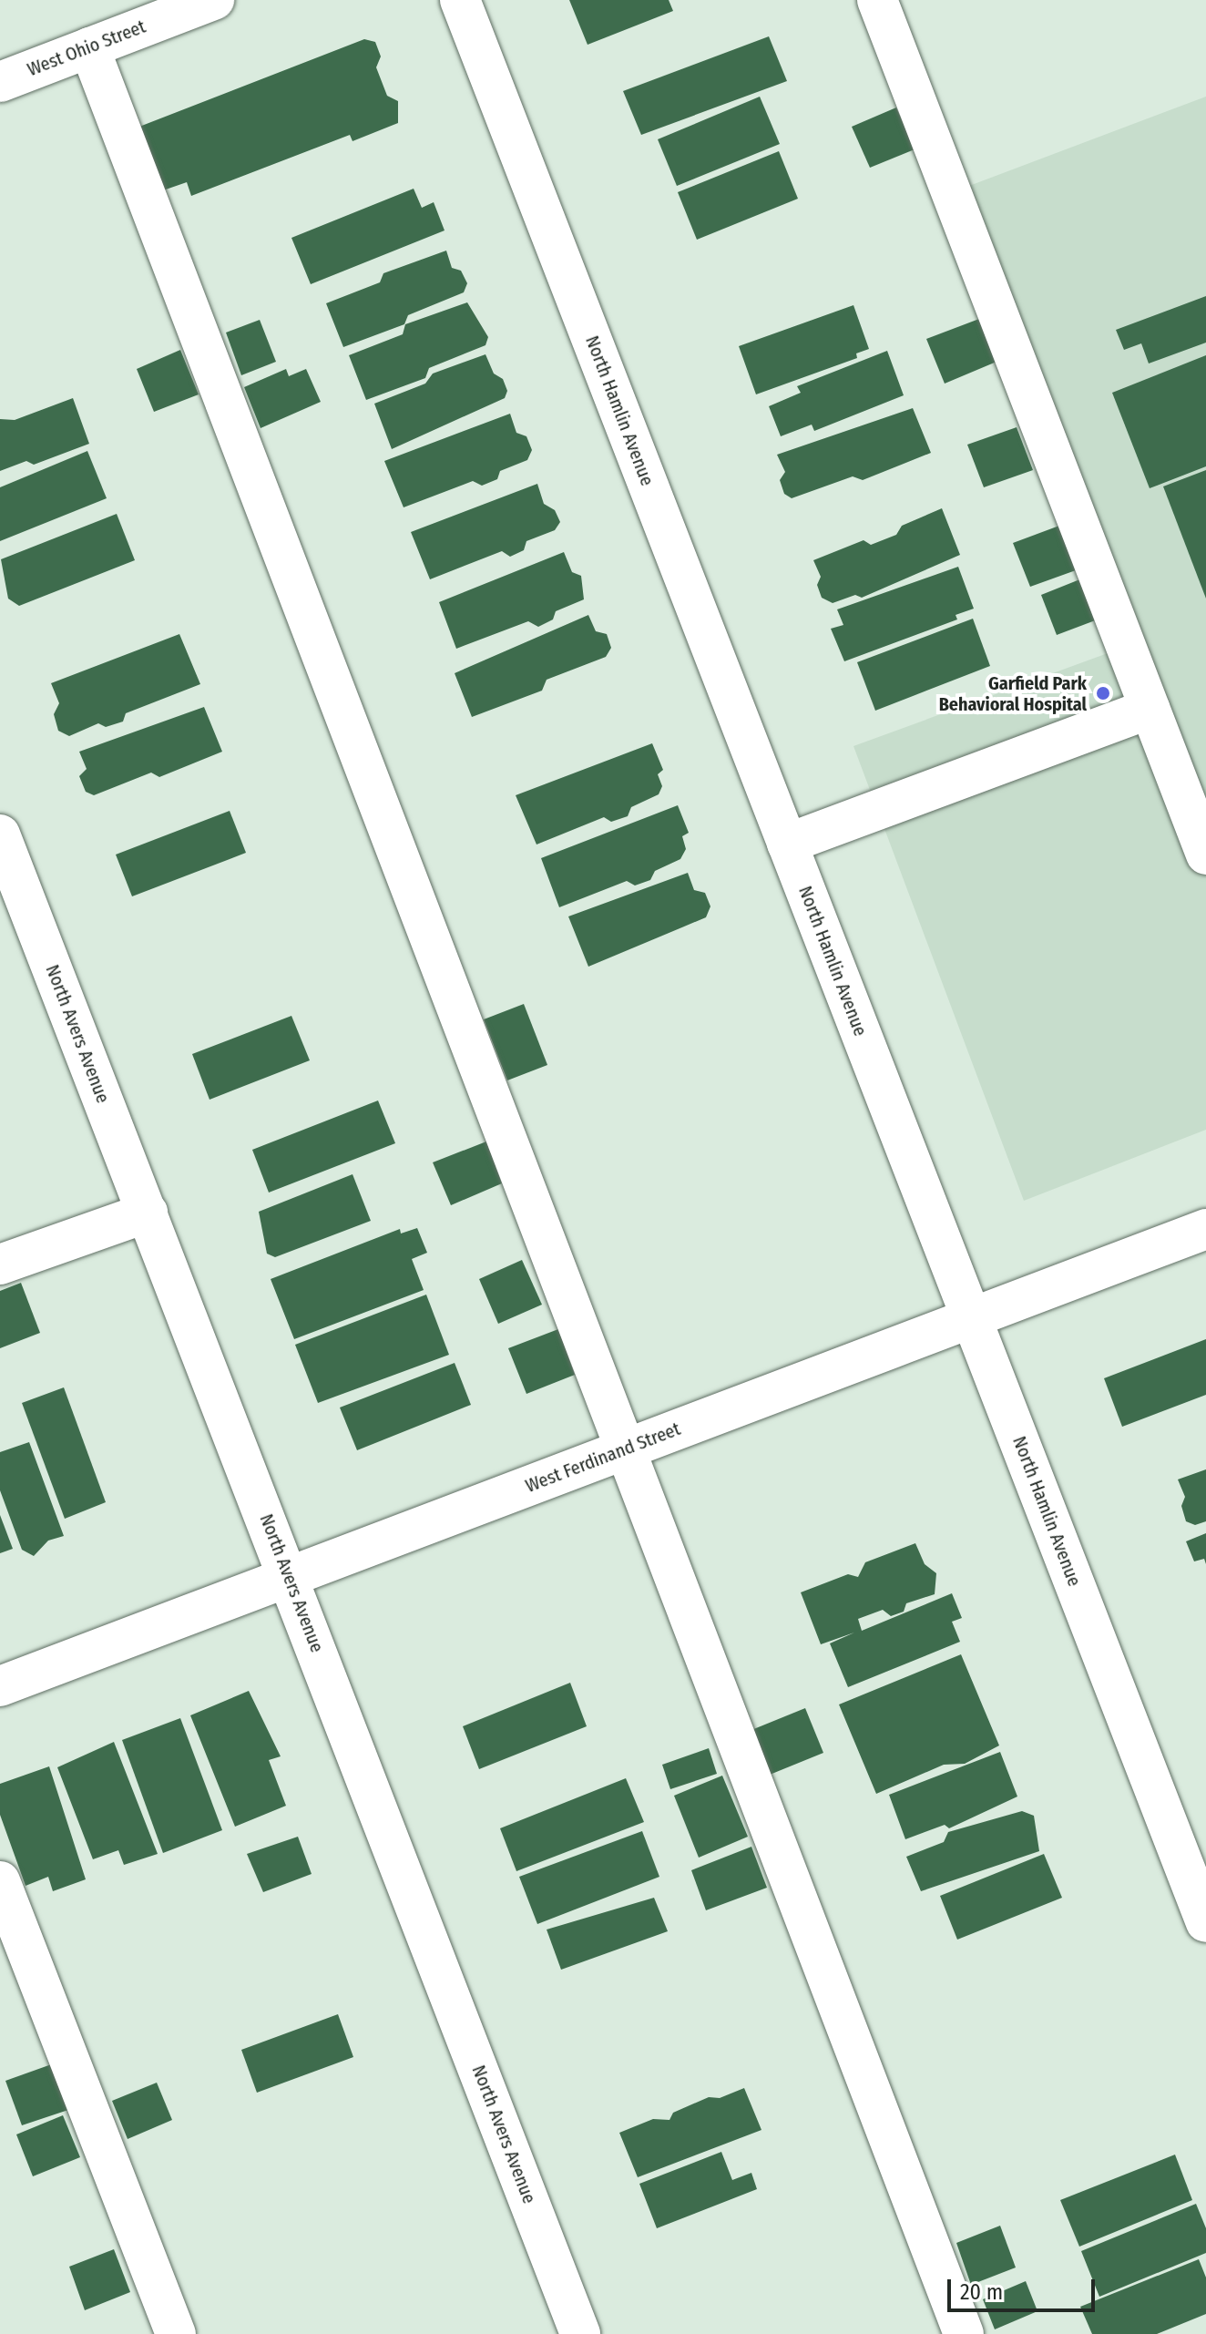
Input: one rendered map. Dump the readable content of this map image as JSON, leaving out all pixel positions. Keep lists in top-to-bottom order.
{
  "streets": {
    "street": [
      "West Ohio Street",
      "North Hamlin Avenue",
      "North Avers Avenue",
      "West Ferdinand Street"
    ]
  },
  "crossings": [
    ["North Hamlin Avenue", "West Ferdinand Street"],
    ["North Avers Avenue", "West Ferdinand Street"]
  ],
  "places": ["Garfield Park Behavioral Hospital"],
  "scale_bar": "20 m"
}
